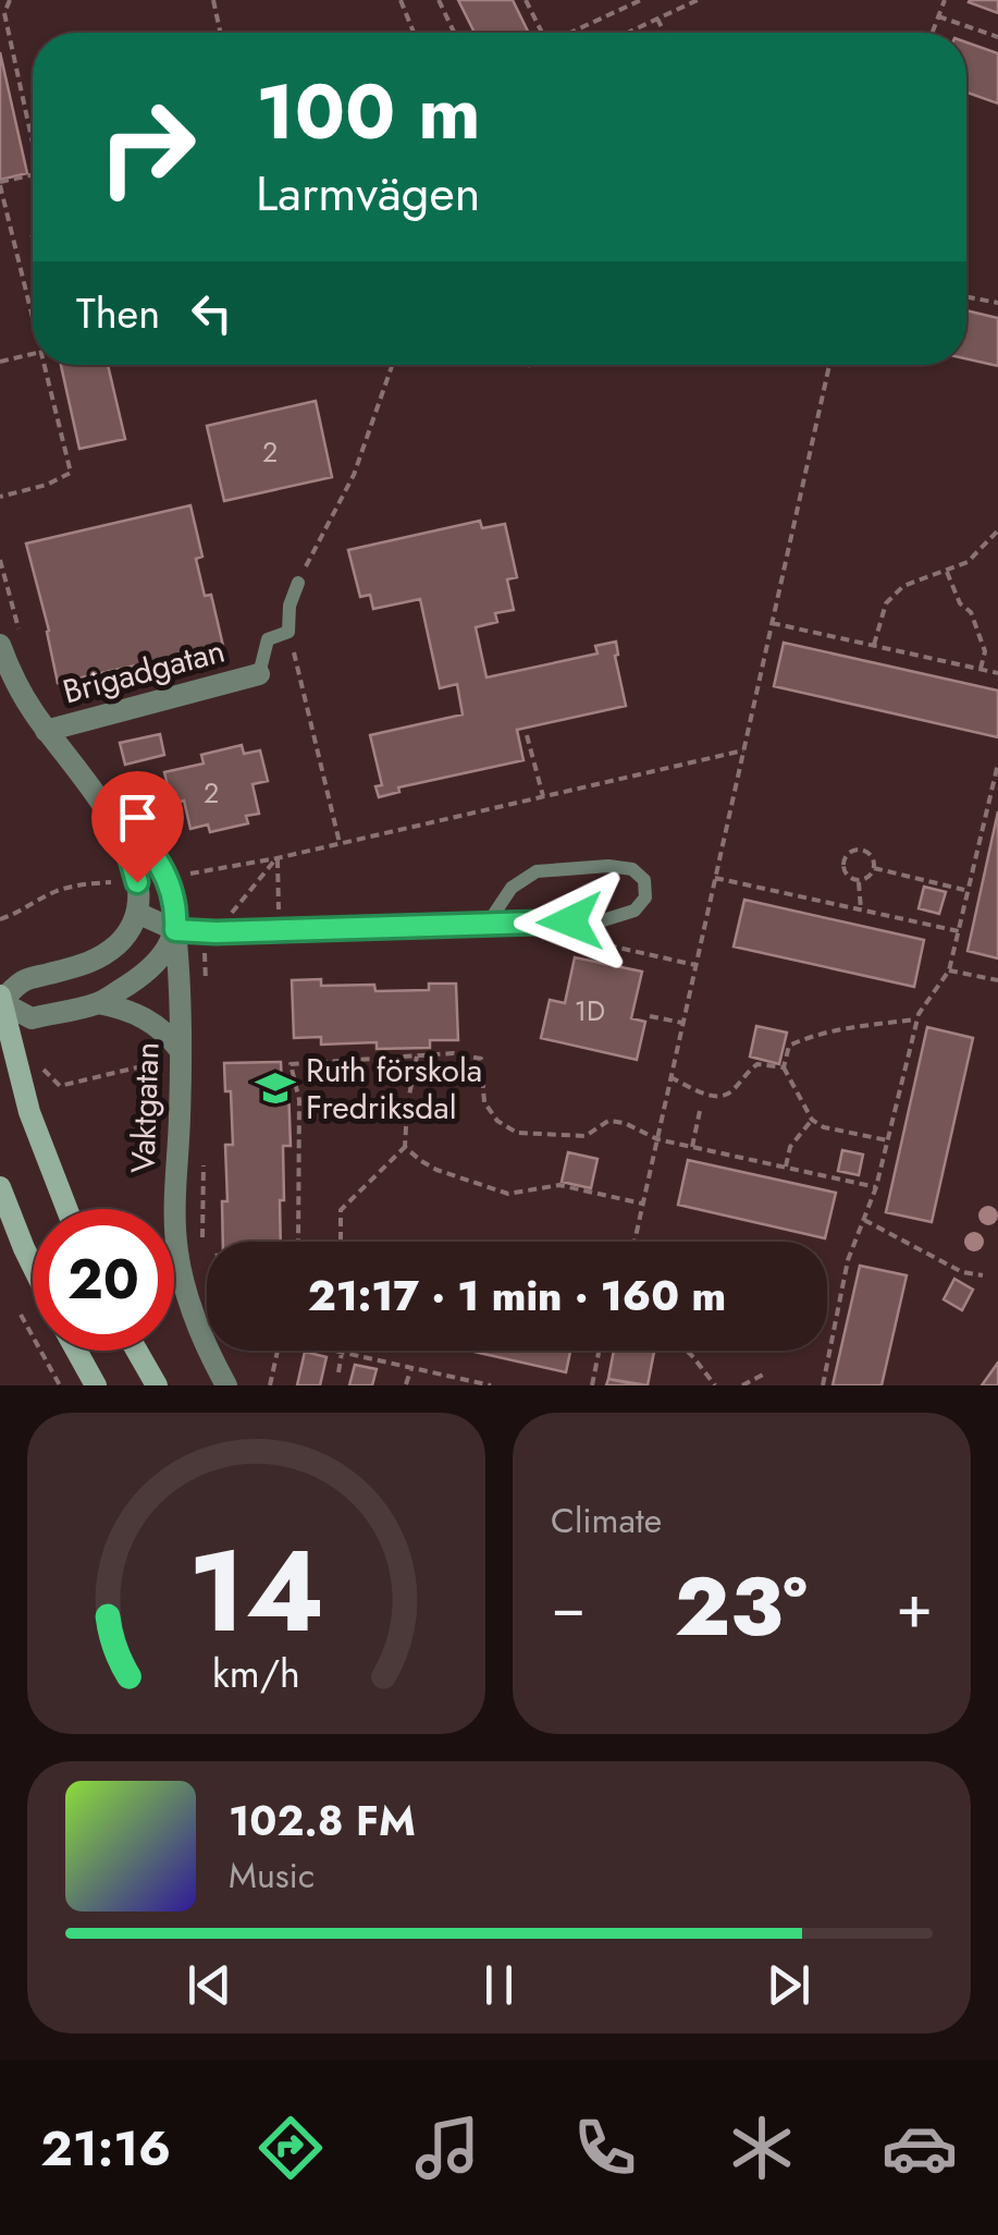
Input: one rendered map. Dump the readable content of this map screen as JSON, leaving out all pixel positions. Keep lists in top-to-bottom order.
{
  "streets": {
    "street": ["Brigadgatan", "Vaktgatan"]
  },
  "places": {
    "school or university": ["Ruth förskola Fredriksdal"]
  },
  "house_numbers": ["2", "2", "1D"],
  "page": {
    "turn": ["100 m", "Larmvägen"],
    "then": "Then",
    "limit": "20",
    "trip": "21:17 · 1 min · 160 m",
    "tile": "Climate",
    "heat": ["−", "23°", "+"],
    "song": ["102.8 FM", "Music"],
    "tabs": "21:16",
    "gauge": ["14", "km/h"]
  }
}
